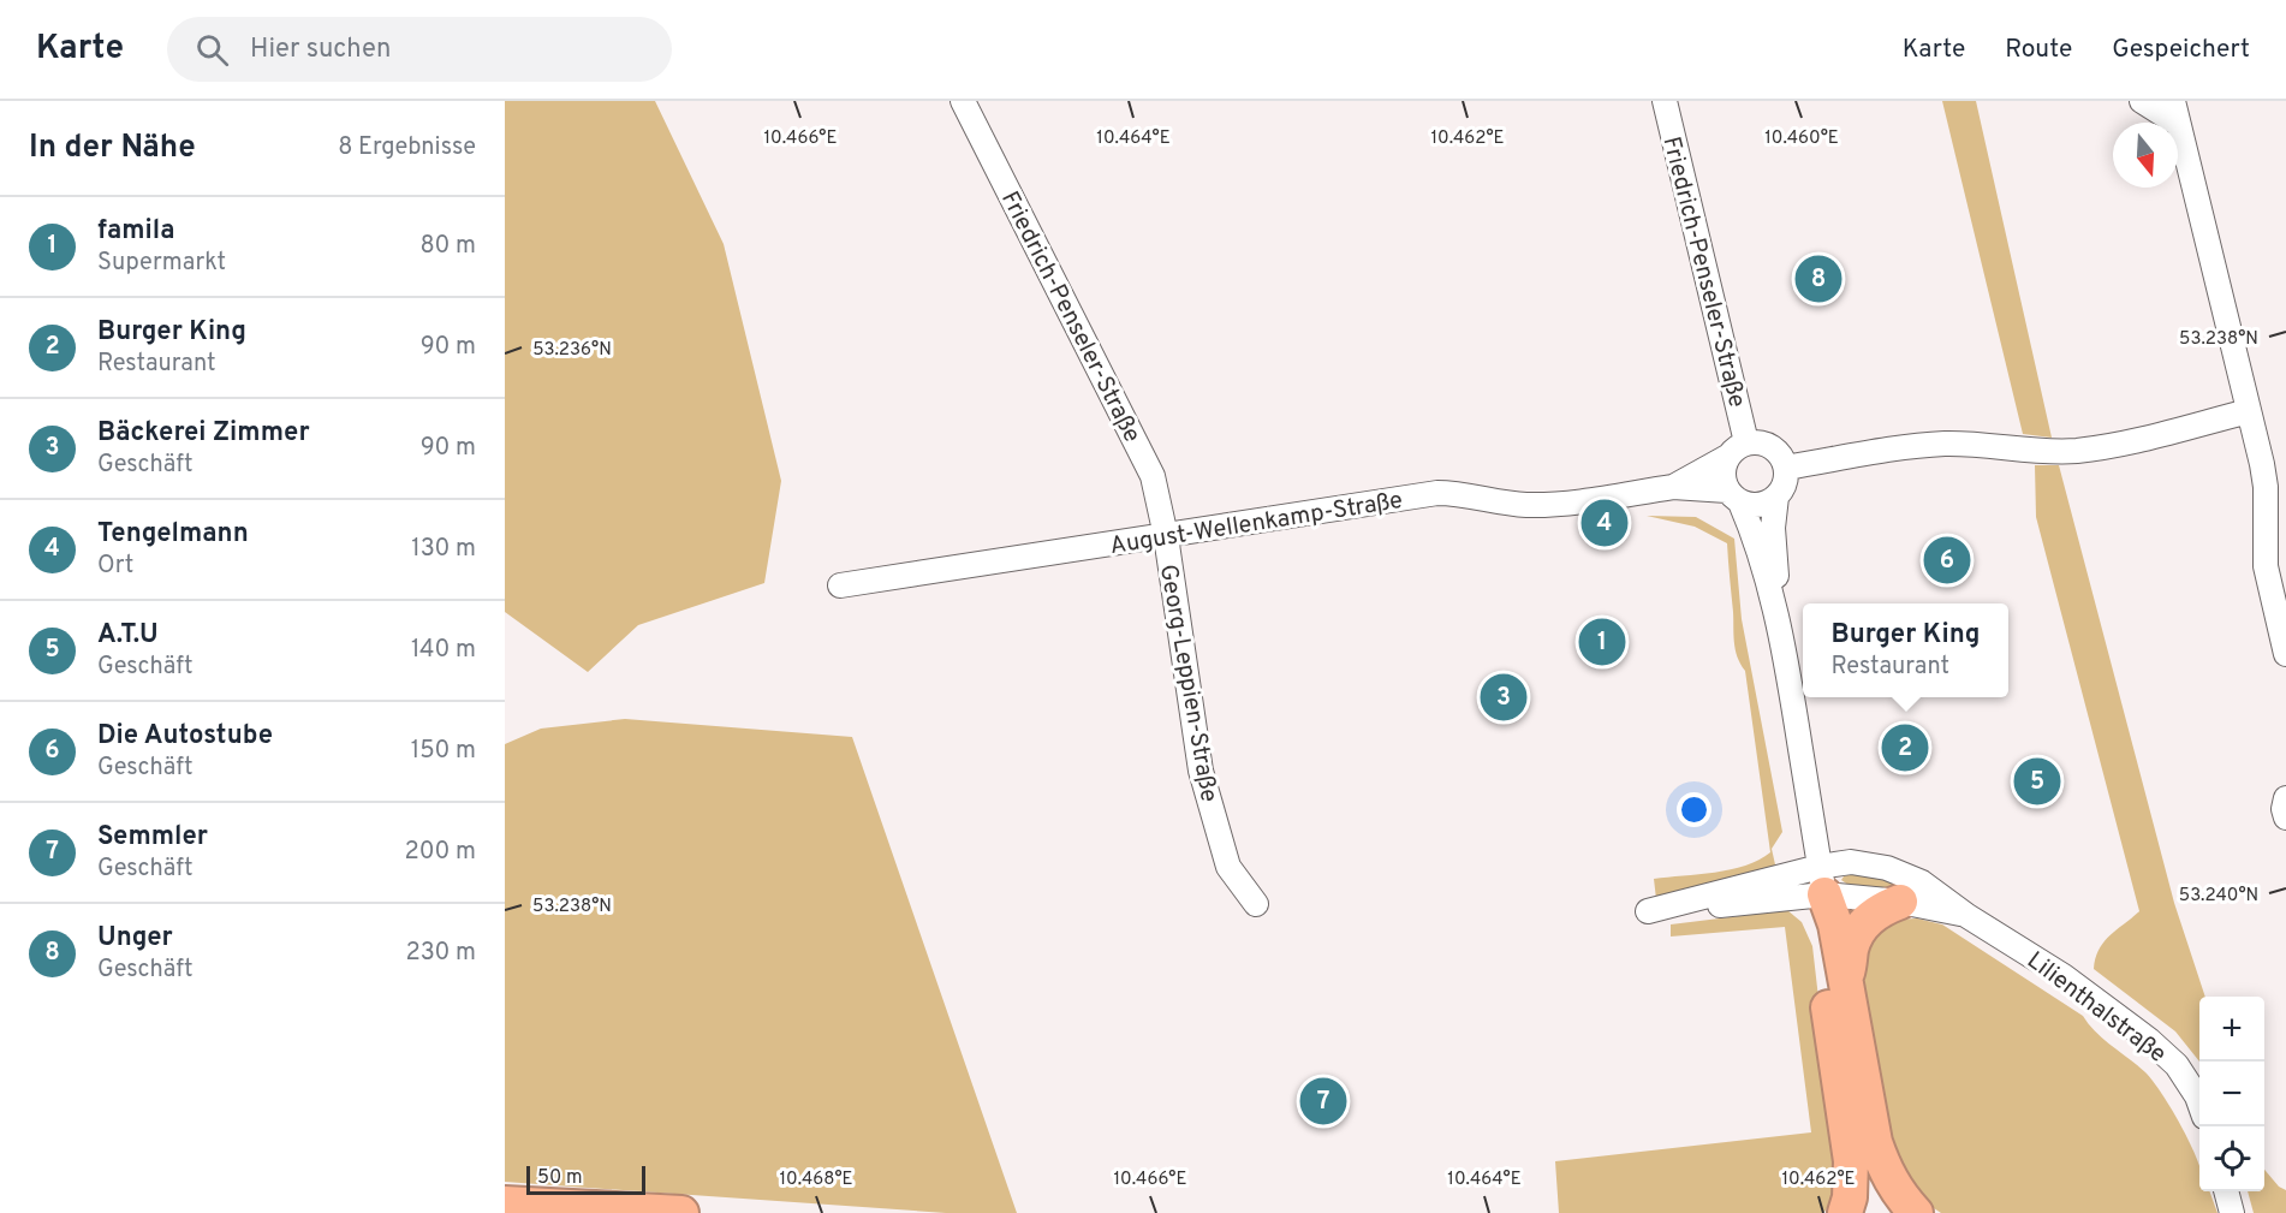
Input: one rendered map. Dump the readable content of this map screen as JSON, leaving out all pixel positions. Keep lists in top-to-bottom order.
{
  "streets": {
    "street": [
      "Friedrich-Penseler-Straße",
      "August-Wellenkamp-Straße",
      "Georg-Leppien-Straße",
      "Lilienthalstraße"
    ]
  },
  "crossings": [
    ["Friedrich-Penseler-Straße", "August-Wellenkamp-Straße"],
    ["Friedrich-Penseler-Straße", "Georg-Leppien-Straße"],
    ["August-Wellenkamp-Straße", "Georg-Leppien-Straße"]
  ],
  "scale_bar": "50 m",
  "north": "bottom",
  "page": {
    "header": "Karte",
    "search": "Hier suchen",
    "nav": ["Karte", "Route", "Gespeichert"],
    "heading": ["In der Nähe", "8 Ergebnisse"],
    "list": [
      {
        "mark": "1",
        "name": "famila",
        "note": "Supermarkt",
        "value": "80 m"
      },
      {
        "mark": "2",
        "name": "Burger King",
        "note": "Restaurant",
        "value": "90 m"
      },
      {
        "mark": "3",
        "name": "Bäckerei Zimmer",
        "note": "Geschäft",
        "value": "90 m"
      },
      {
        "mark": "4",
        "name": "Tengelmann",
        "note": "Ort",
        "value": "130 m"
      },
      {
        "mark": "5",
        "name": "A.T.U",
        "note": "Geschäft",
        "value": "140 m"
      },
      {
        "mark": "6",
        "name": "Die Autostube",
        "note": "Geschäft",
        "value": "150 m"
      },
      {
        "mark": "7",
        "name": "Semmler",
        "note": "Geschäft",
        "value": "200 m"
      },
      {
        "mark": "8",
        "name": "Unger",
        "note": "Geschäft",
        "value": "230 m"
      }
    ],
    "pins": [
      "8",
      "4",
      "6",
      "1",
      "3",
      "2",
      "5",
      "7"
    ],
    "popup": ["Burger King", "Restaurant"],
    "map_buttons": ["+", "−"],
    "scale": "50 m"
  },
  "coordinates": [
    "10.466°E",
    "10.464°E",
    "10.462°E",
    "10.460°E",
    "53.238°N",
    "53.236°N",
    "53.240°N",
    "10.468°E"
  ]
}
